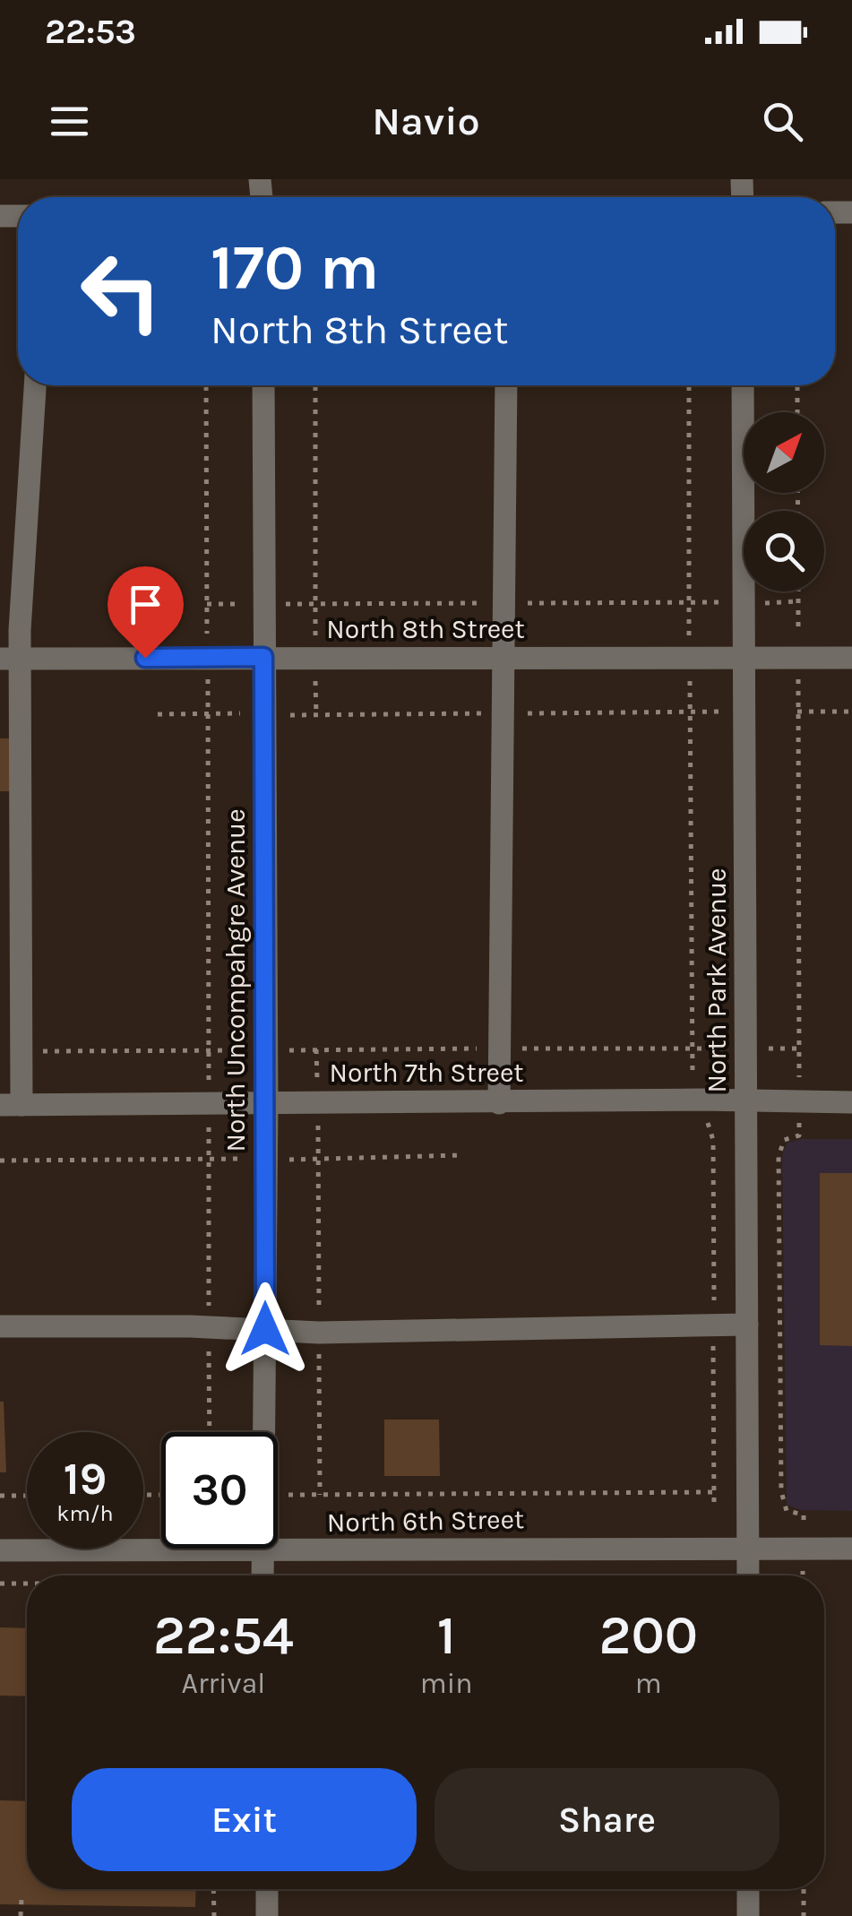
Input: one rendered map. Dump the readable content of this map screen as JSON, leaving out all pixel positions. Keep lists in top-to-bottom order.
{
  "streets": {
    "street": [
      "North 8th Street",
      "North Uncompahgre Avenue",
      "North Park Avenue",
      "North 7th Street",
      "North 6th Street"
    ]
  },
  "crossings": [
    ["North 8th Street", "North Uncompahgre Avenue"],
    ["North 8th Street", "North Park Avenue"],
    ["North Uncompahgre Avenue", "North 7th Street"],
    ["North Uncompahgre Avenue", "North 6th Street"],
    ["North Park Avenue", "North 7th Street"],
    ["North Park Avenue", "North 6th Street"]
  ],
  "north": "top right",
  "page": {
    "status": "22:53",
    "header": "Navio",
    "turn": ["170 m", "North 8th Street"],
    "speed": "19 km/h",
    "limit": "30",
    "eta": [
      "22:54",
      "Arrival",
      "1",
      "min",
      "200",
      "m"
    ],
    "buttons": ["Exit", "Share"]
  }
}
